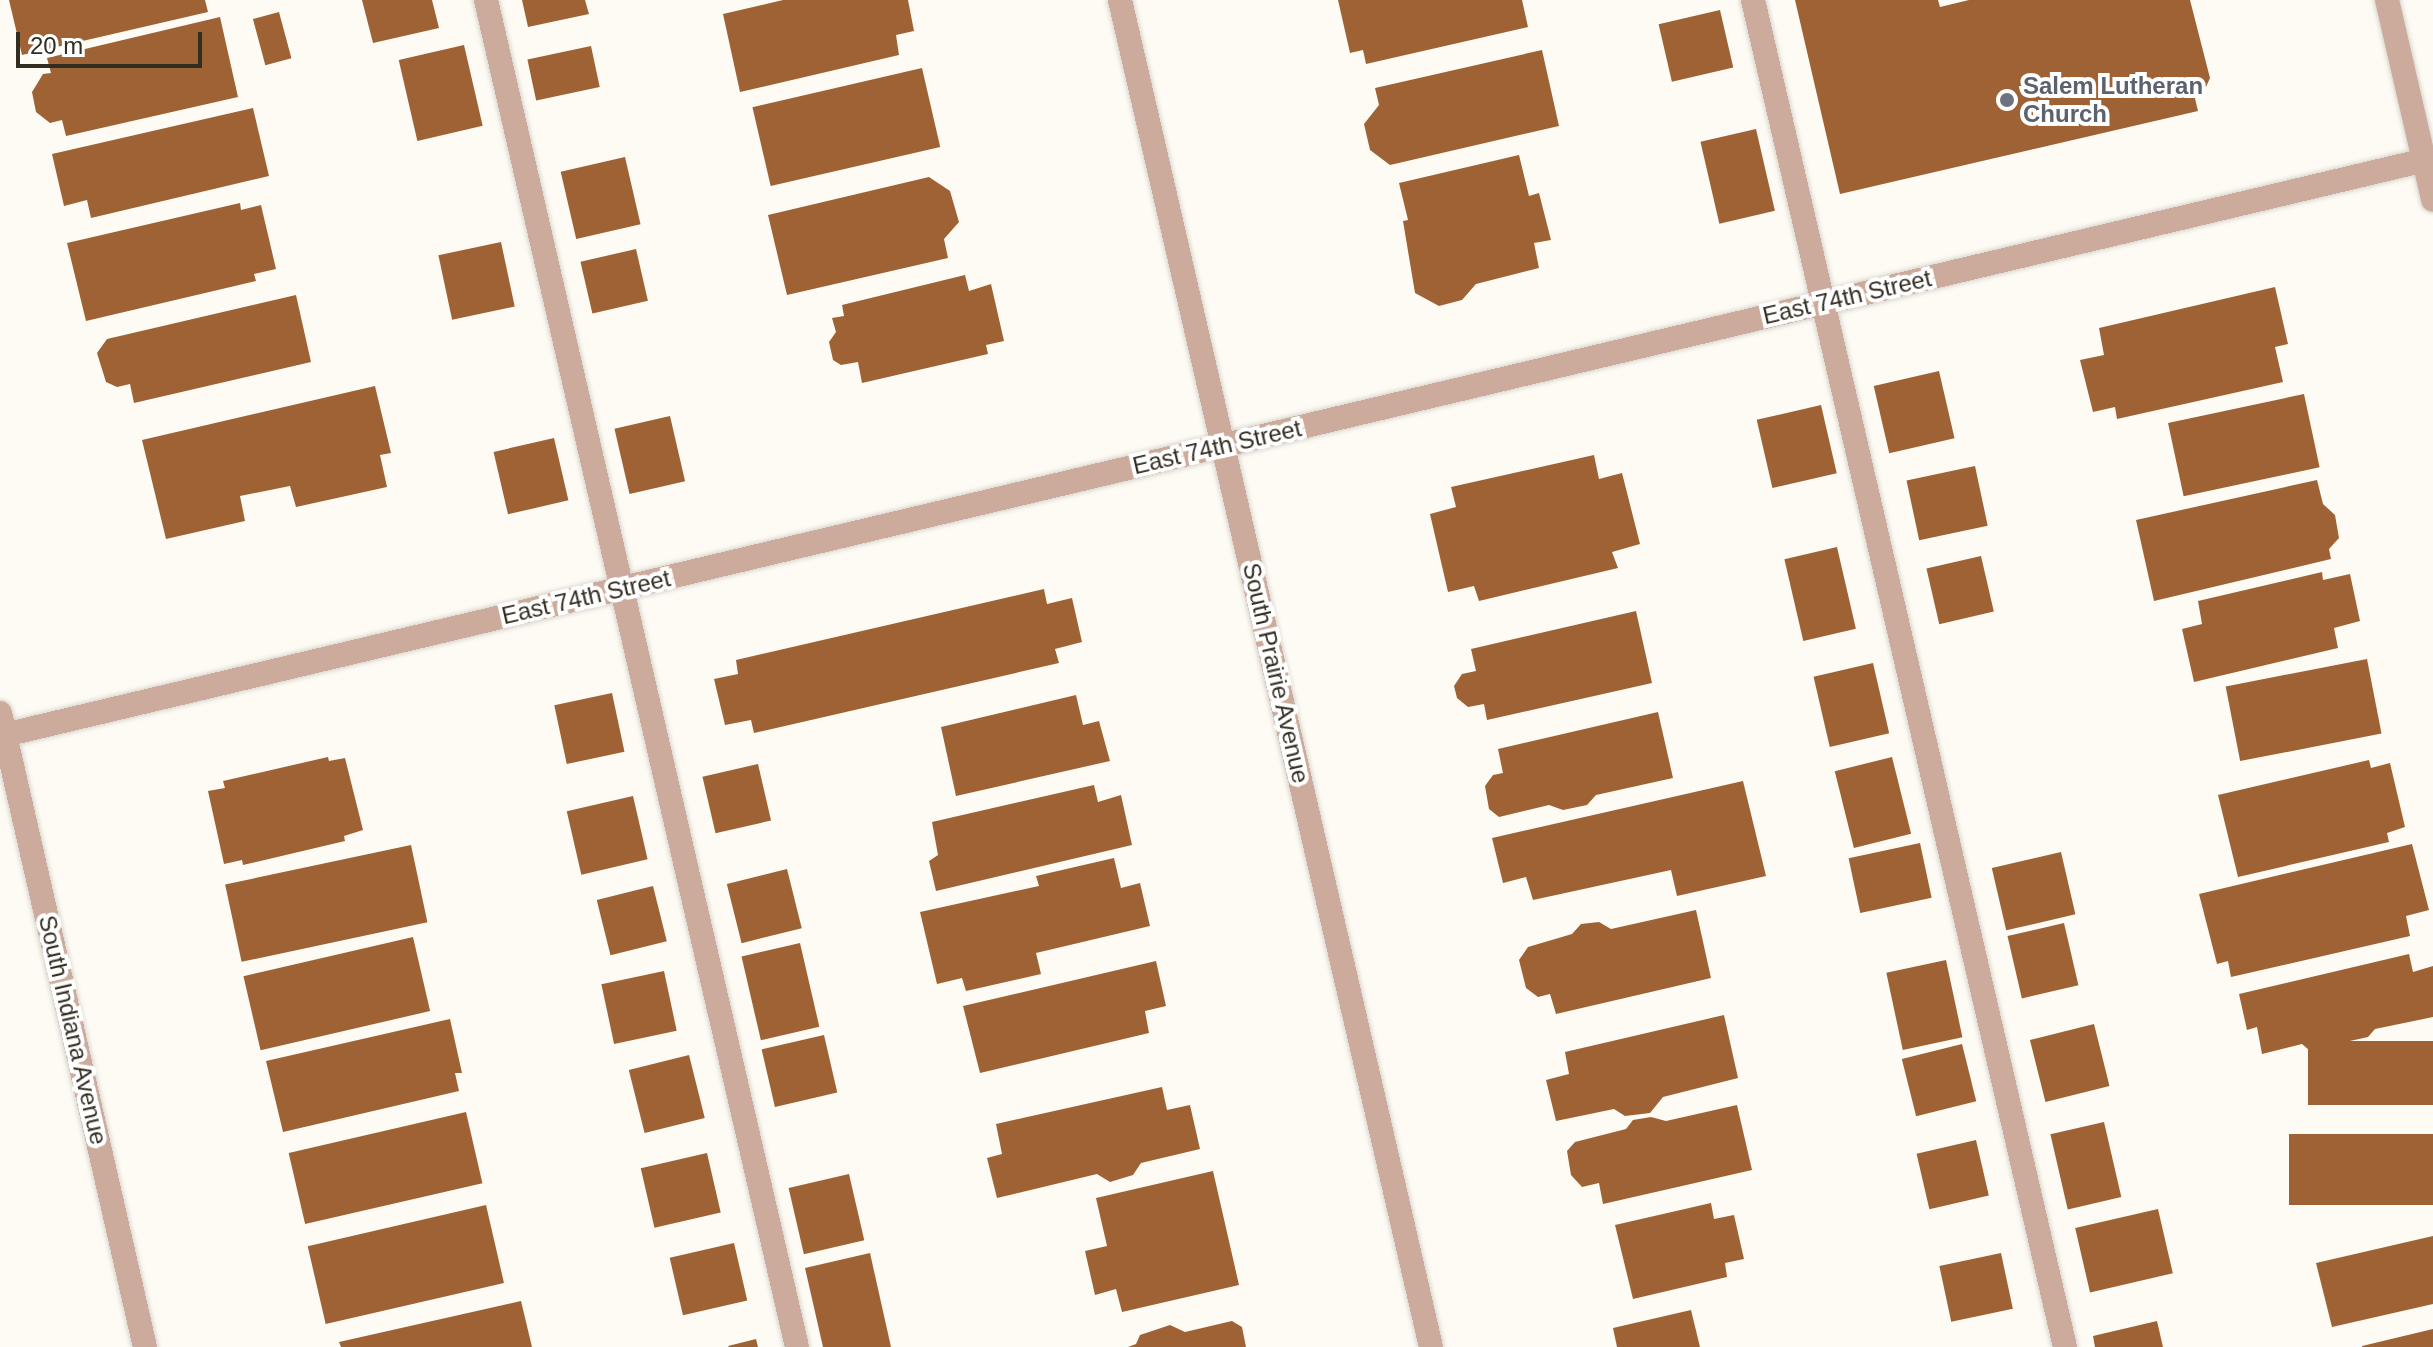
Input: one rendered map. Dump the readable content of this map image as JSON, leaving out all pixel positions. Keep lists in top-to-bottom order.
{
  "streets": {
    "street": ["East 74th Street", "South Prairie Avenue", "South Indiana Avenue"]
  },
  "crossings": [
    ["East 74th Street", "South Prairie Avenue"],
    ["East 74th Street", "South Indiana Avenue"]
  ],
  "places": ["Salem Lutheran Church"],
  "scale_bar": "20 m"
}
